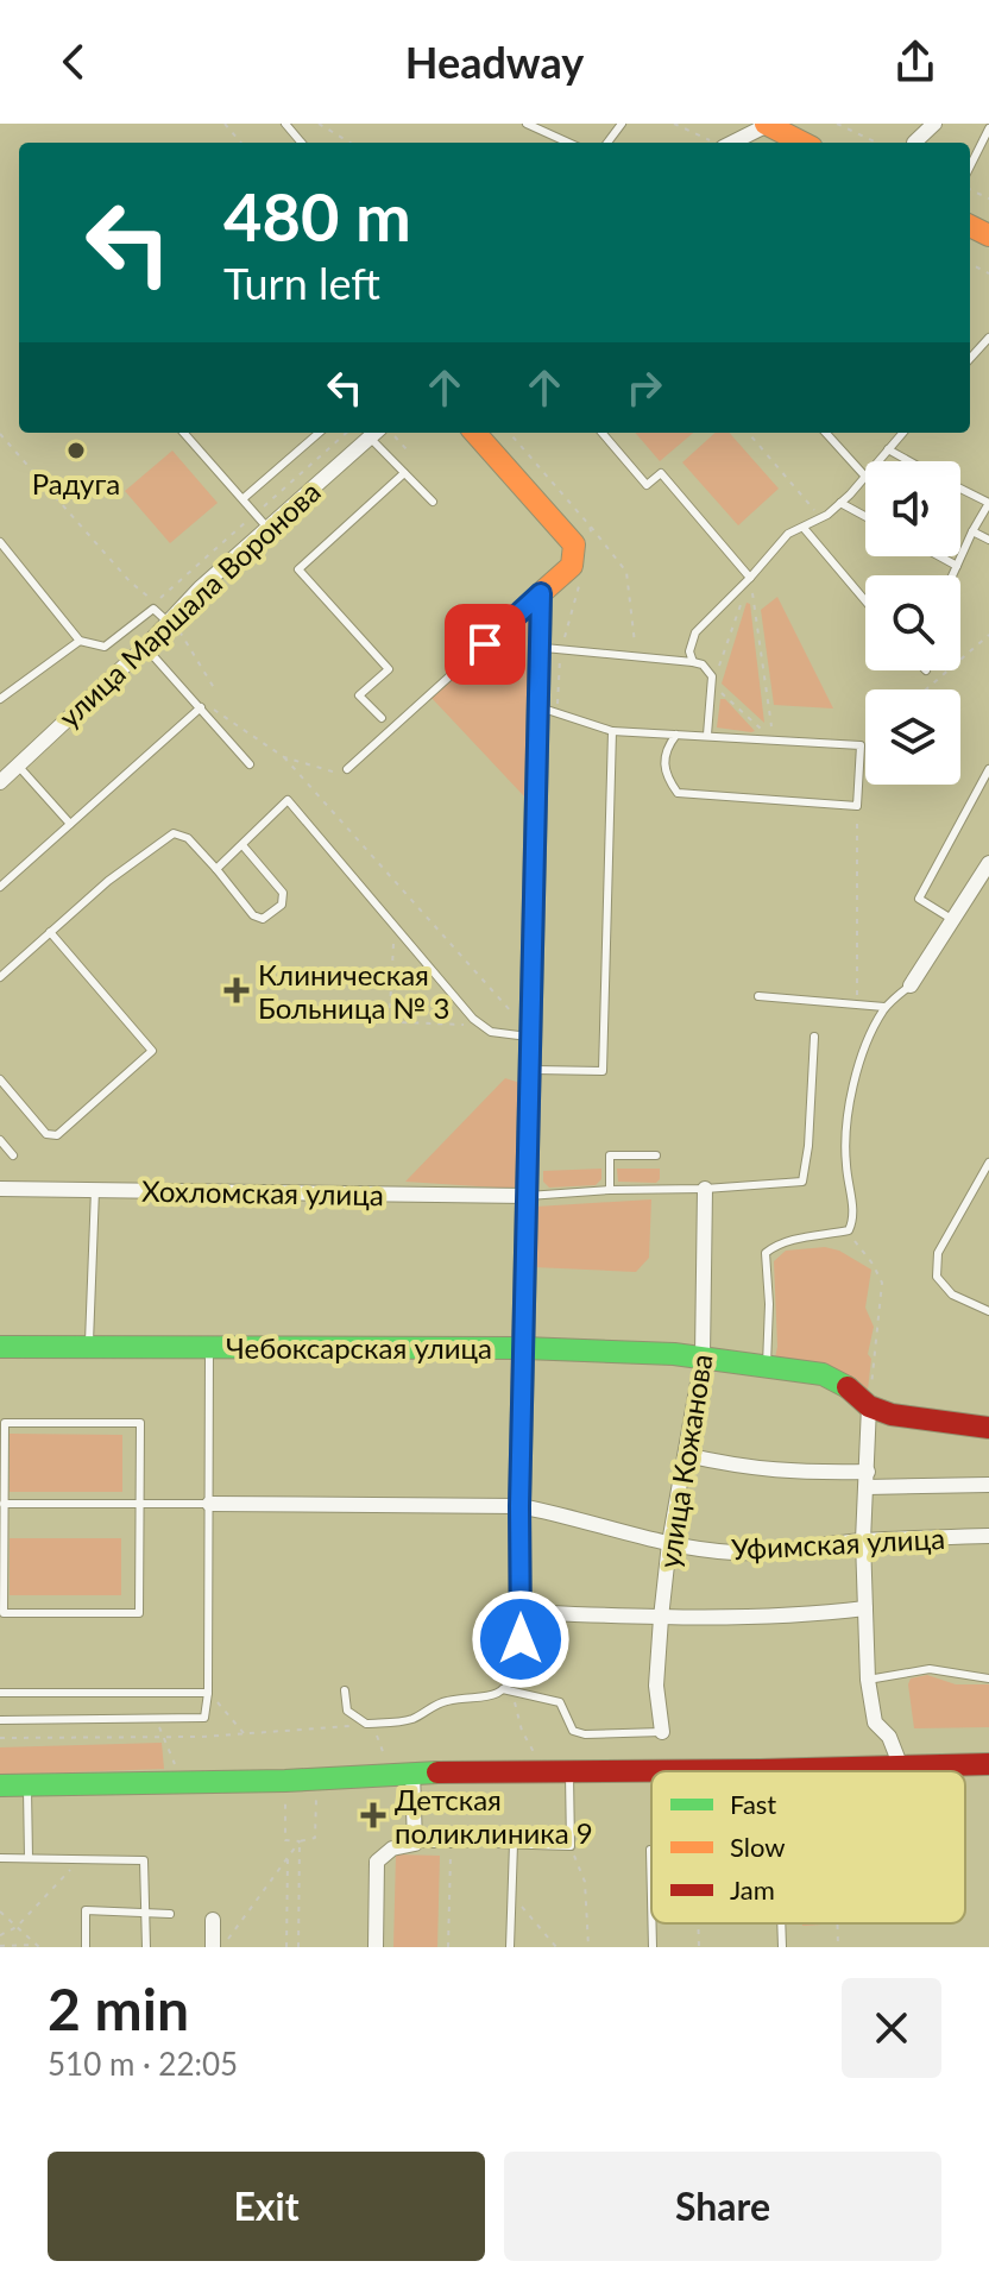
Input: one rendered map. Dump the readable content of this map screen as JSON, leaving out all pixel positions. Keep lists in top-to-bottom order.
{
  "streets": {
    "street": [
      "улица Маршала Воронова",
      "Хохломская улица",
      "Чебоксарская улица",
      "улица Кожанова",
      "Уфимская улица"
    ]
  },
  "crossings": [
    ["Чебоксарская улица", "улица Кожанова"],
    ["улица Кожанова", "Уфимская улица"]
  ],
  "places": {
    "other": ["Радуга"],
    "health": ["Клиническая Больница № 3", "Детская поликлиника 9"]
  },
  "legend": ["Fast", "Slow", "Jam"],
  "page": {
    "header": "Headway",
    "turn": ["480 m", "Turn left"],
    "heading": ["2 min", "510 m · 22:05"],
    "buttons": ["Exit", "Share"]
  }
}
